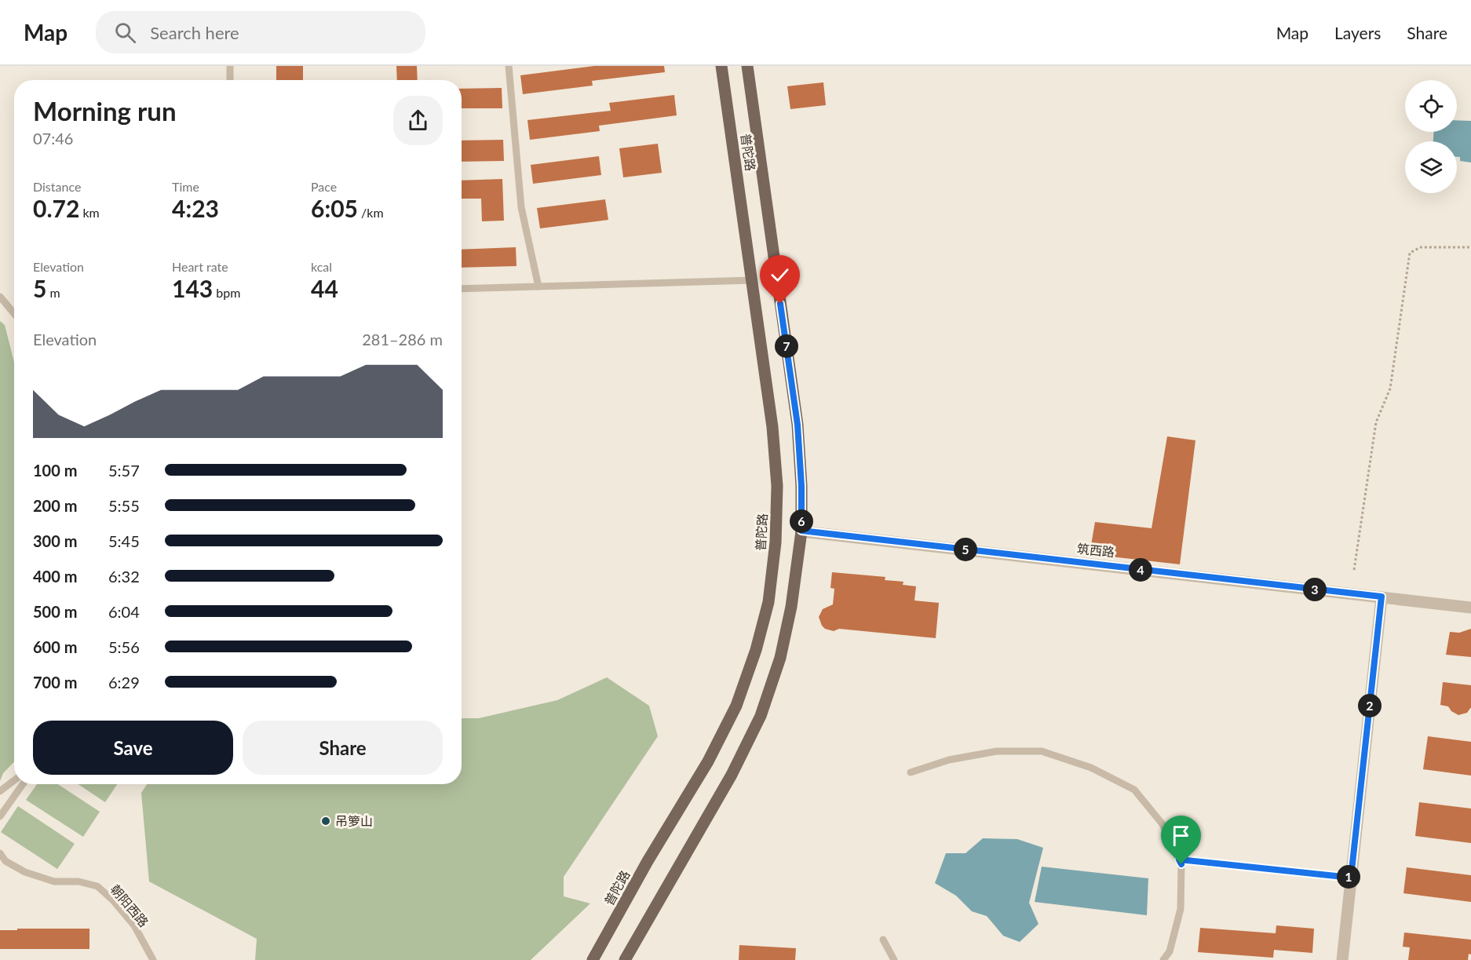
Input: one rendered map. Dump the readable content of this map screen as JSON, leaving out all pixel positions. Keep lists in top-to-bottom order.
{
  "streets": {
    "main road": ["普陀路"],
    "street": ["筑西路"],
    "lane": ["朝阳西路"]
  },
  "crossings": [
    ["普陀路", "筑西路"]
  ],
  "places": ["吊箩山"],
  "page": {
    "header": "Map",
    "search": "Search here",
    "nav": ["Map", "Layers", "Share"],
    "heading": ["Morning run", "07:46"],
    "stats": [
      ["Distance", "0.72 km"],
      ["Time", "4:23"],
      ["Pace", "6:05 /km"],
      ["Elevation", "5 m"],
      ["Heart rate", "143 bpm"],
      ["kcal", "44"]
    ],
    "chart": ["Elevation", "281–286 m"],
    "pins": [
      "7",
      "6",
      "5",
      "4",
      "3",
      "2",
      "1"
    ],
    "list": [
      {
        "name": "100 m",
        "note": "5:57"
      },
      {
        "name": "200 m",
        "note": "5:55"
      },
      {
        "name": "300 m",
        "note": "5:45"
      },
      {
        "name": "400 m",
        "note": "6:32"
      },
      {
        "name": "500 m",
        "note": "6:04"
      },
      {
        "name": "600 m",
        "note": "5:56"
      },
      {
        "name": "700 m",
        "note": "6:29"
      }
    ],
    "buttons": ["Save", "Share"]
  }
}
